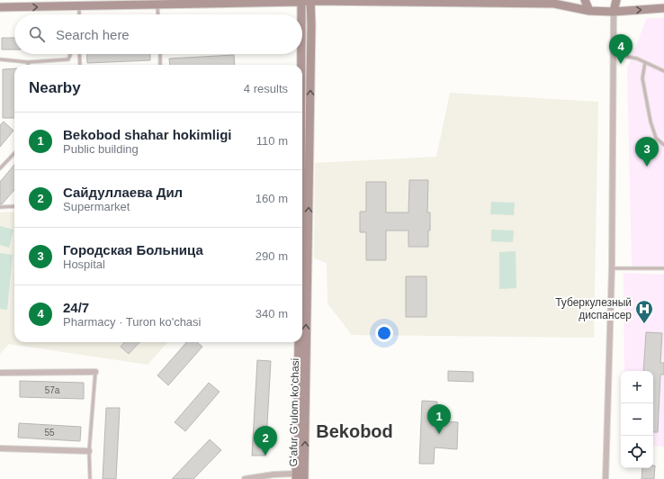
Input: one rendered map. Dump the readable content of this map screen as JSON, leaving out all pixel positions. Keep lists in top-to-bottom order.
{
  "streets": {
    "main road": ["Gʻafur Gʻulom koʻchasi"]
  },
  "districts": ["Bekobod"],
  "places": {
    "hospital": ["Туберкулезный диспансер"]
  },
  "house_numbers": ["57a", "55"],
  "page": {
    "search": "Search here",
    "pins": [
      "4",
      "3",
      "1",
      "2"
    ],
    "heading": ["Nearby", "4 results"],
    "list": [
      {
        "mark": "1",
        "name": "Bekobod shahar hokimligi",
        "note": "Public building",
        "value": "110 m"
      },
      {
        "mark": "2",
        "name": "Сайдуллаева Дил",
        "note": "Supermarket",
        "value": "160 m"
      },
      {
        "mark": "3",
        "name": "Городская Больница",
        "note": "Hospital",
        "value": "290 m"
      },
      {
        "mark": "4",
        "name": "24/7",
        "note": "Pharmacy · Turon ko'chasi",
        "value": "340 m"
      }
    ],
    "map_buttons": ["+", "−"]
  }
}
